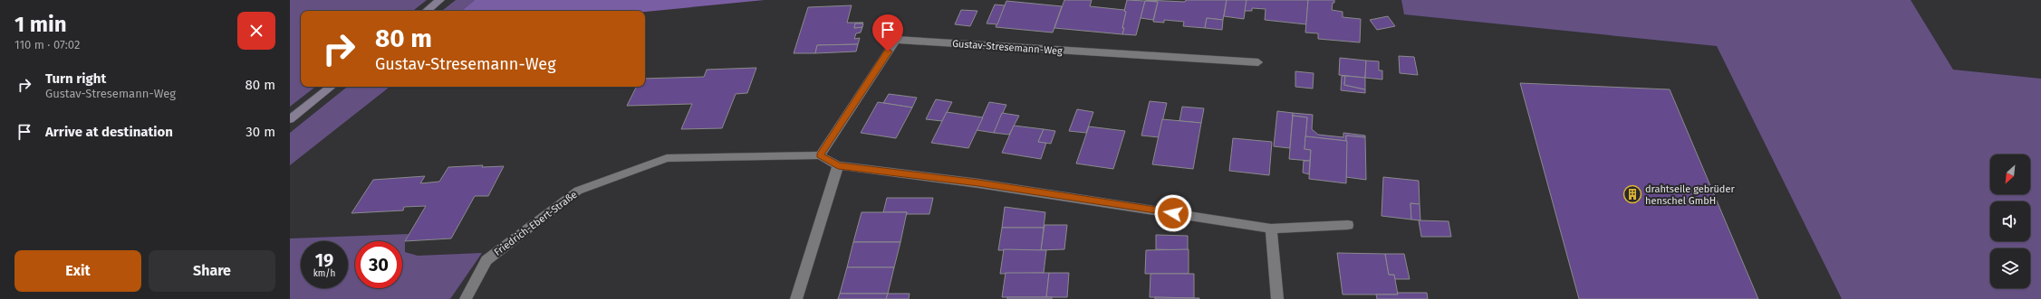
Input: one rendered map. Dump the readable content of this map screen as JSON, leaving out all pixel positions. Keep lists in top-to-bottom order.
{
  "streets": {
    "street": ["Gustav-Stresemann-Weg", "Friedrich-Ebert-Straße"]
  },
  "crossings": [
    ["Gustav-Stresemann-Weg", "Friedrich-Ebert-Straße"]
  ],
  "places": {
    "building": ["drahtseile gebrüder henschel GmbH"]
  },
  "north": "bottom left",
  "page": {
    "heading": ["1 min", "110 m · 07:02"],
    "turn": ["80 m", "Gustav-Stresemann-Weg"],
    "list": [
      {
        "name": "Turn right",
        "note": "Gustav-Stresemann-Weg",
        "value": "80 m"
      },
      {
        "name": "Arrive at destination",
        "value": "30 m"
      }
    ],
    "speed": "19 km/h",
    "limit": "30",
    "buttons": ["Exit", "Share"]
  }
}
